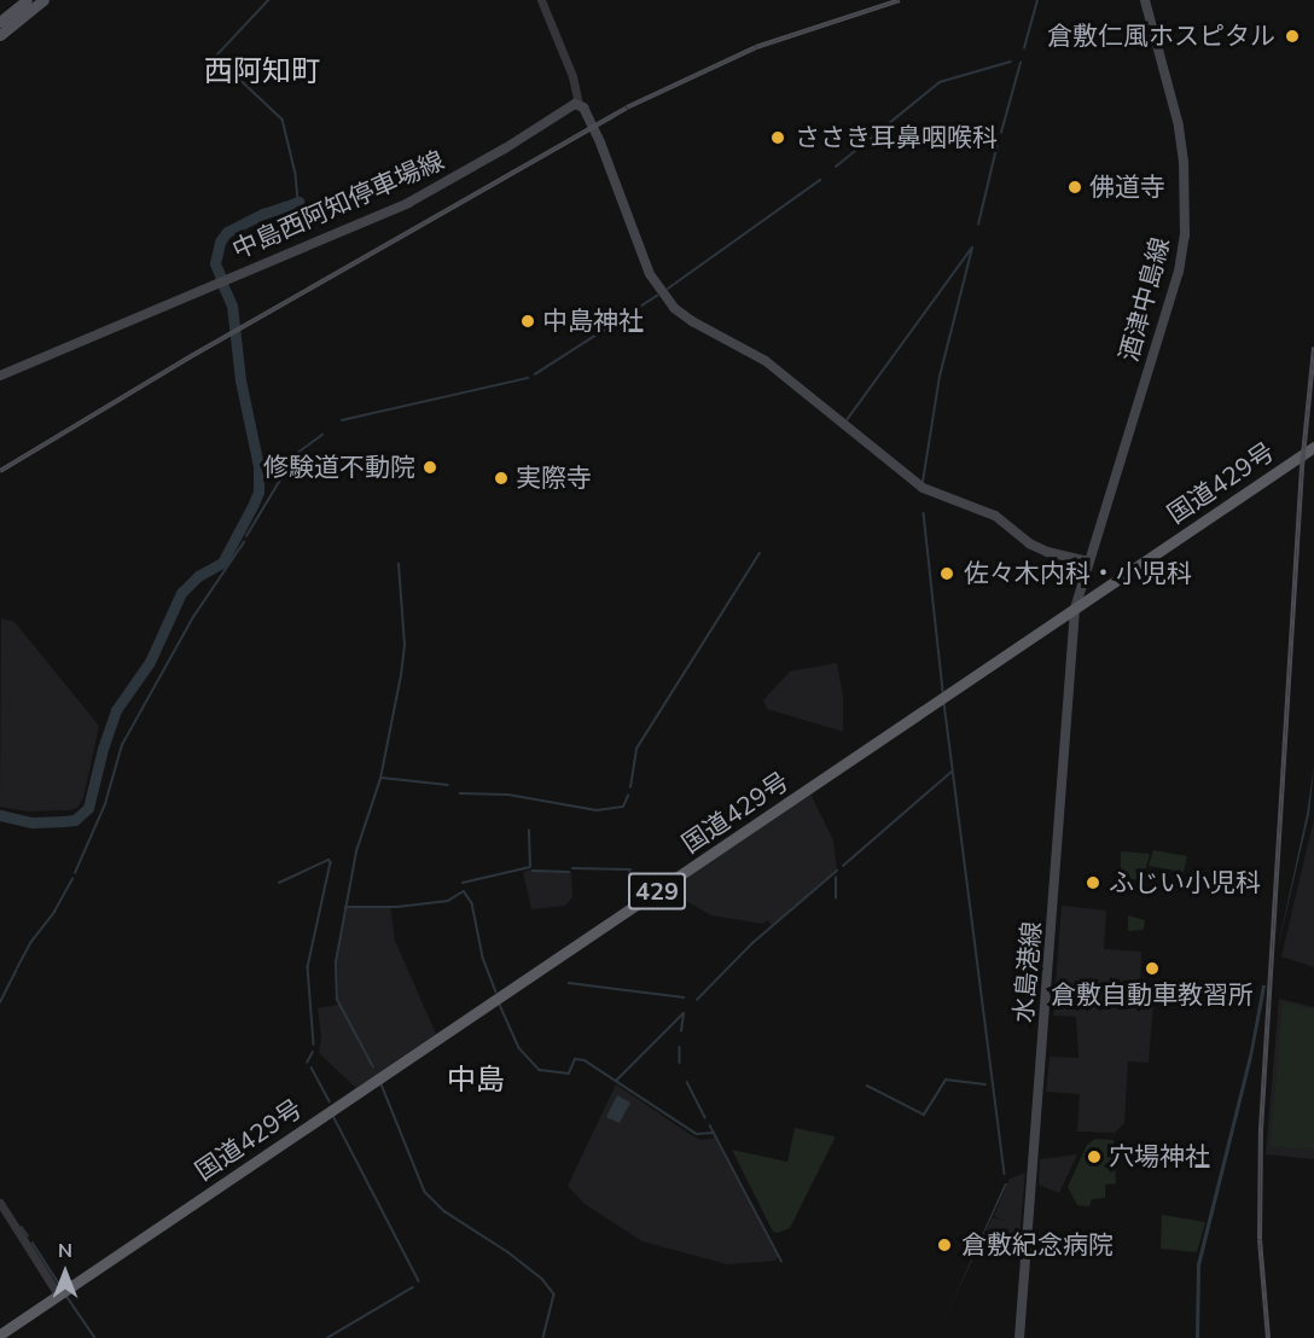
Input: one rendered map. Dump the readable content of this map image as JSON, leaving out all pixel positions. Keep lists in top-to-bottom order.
{
  "streets": {
    "highway": ["国道429号", "429"],
    "main road": ["中島西阿知停車場線", "酒津中島線", "水島港線"]
  },
  "crossings": [
    ["国道429号", "水島港線"]
  ],
  "districts": ["西阿知町", "中島"],
  "places": [
    "倉敷仁風ホスピタル",
    "ささき耳鼻咽喉科",
    "佛道寺",
    "中島神社",
    "修験道不動院",
    "実際寺",
    "佐々木内科・小児科",
    "ふじい小児科",
    "倉敷自動車教習所",
    "穴場神社",
    "倉敷紀念病院"
  ],
  "north": "top"
}
